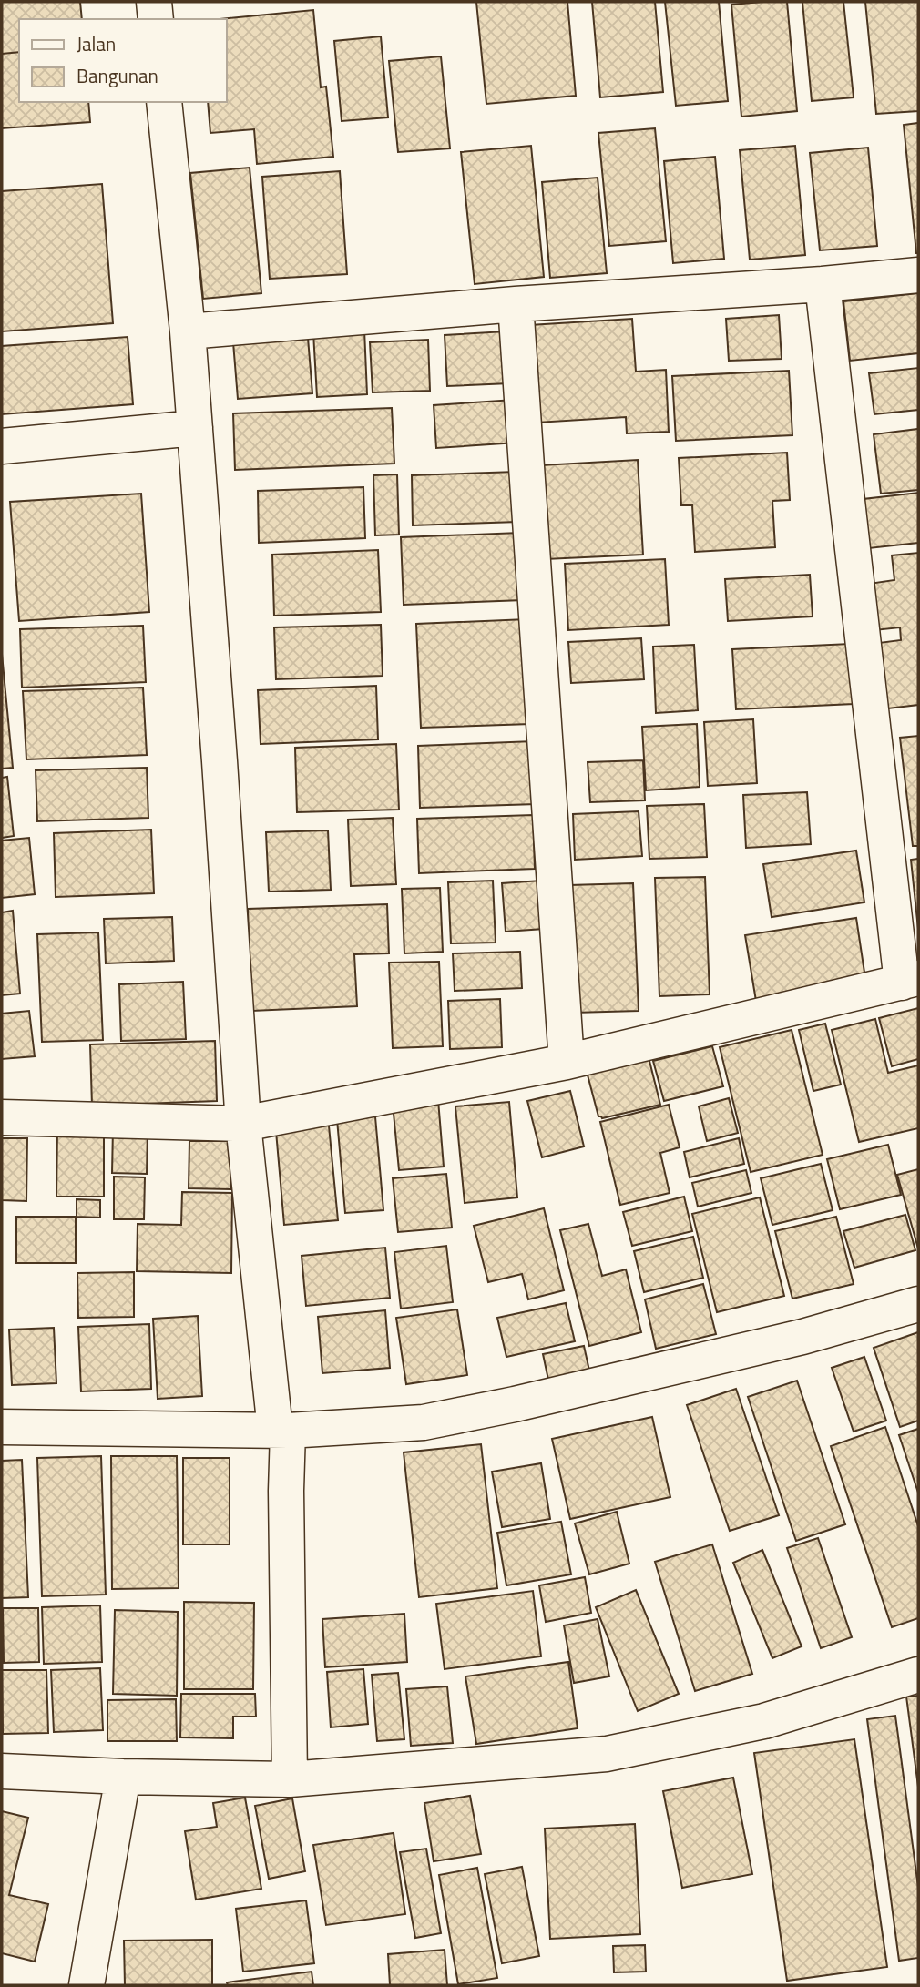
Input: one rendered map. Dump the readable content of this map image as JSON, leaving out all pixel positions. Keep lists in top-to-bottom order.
{
  "legend": ["Jalan", "Bangunan"]
}
